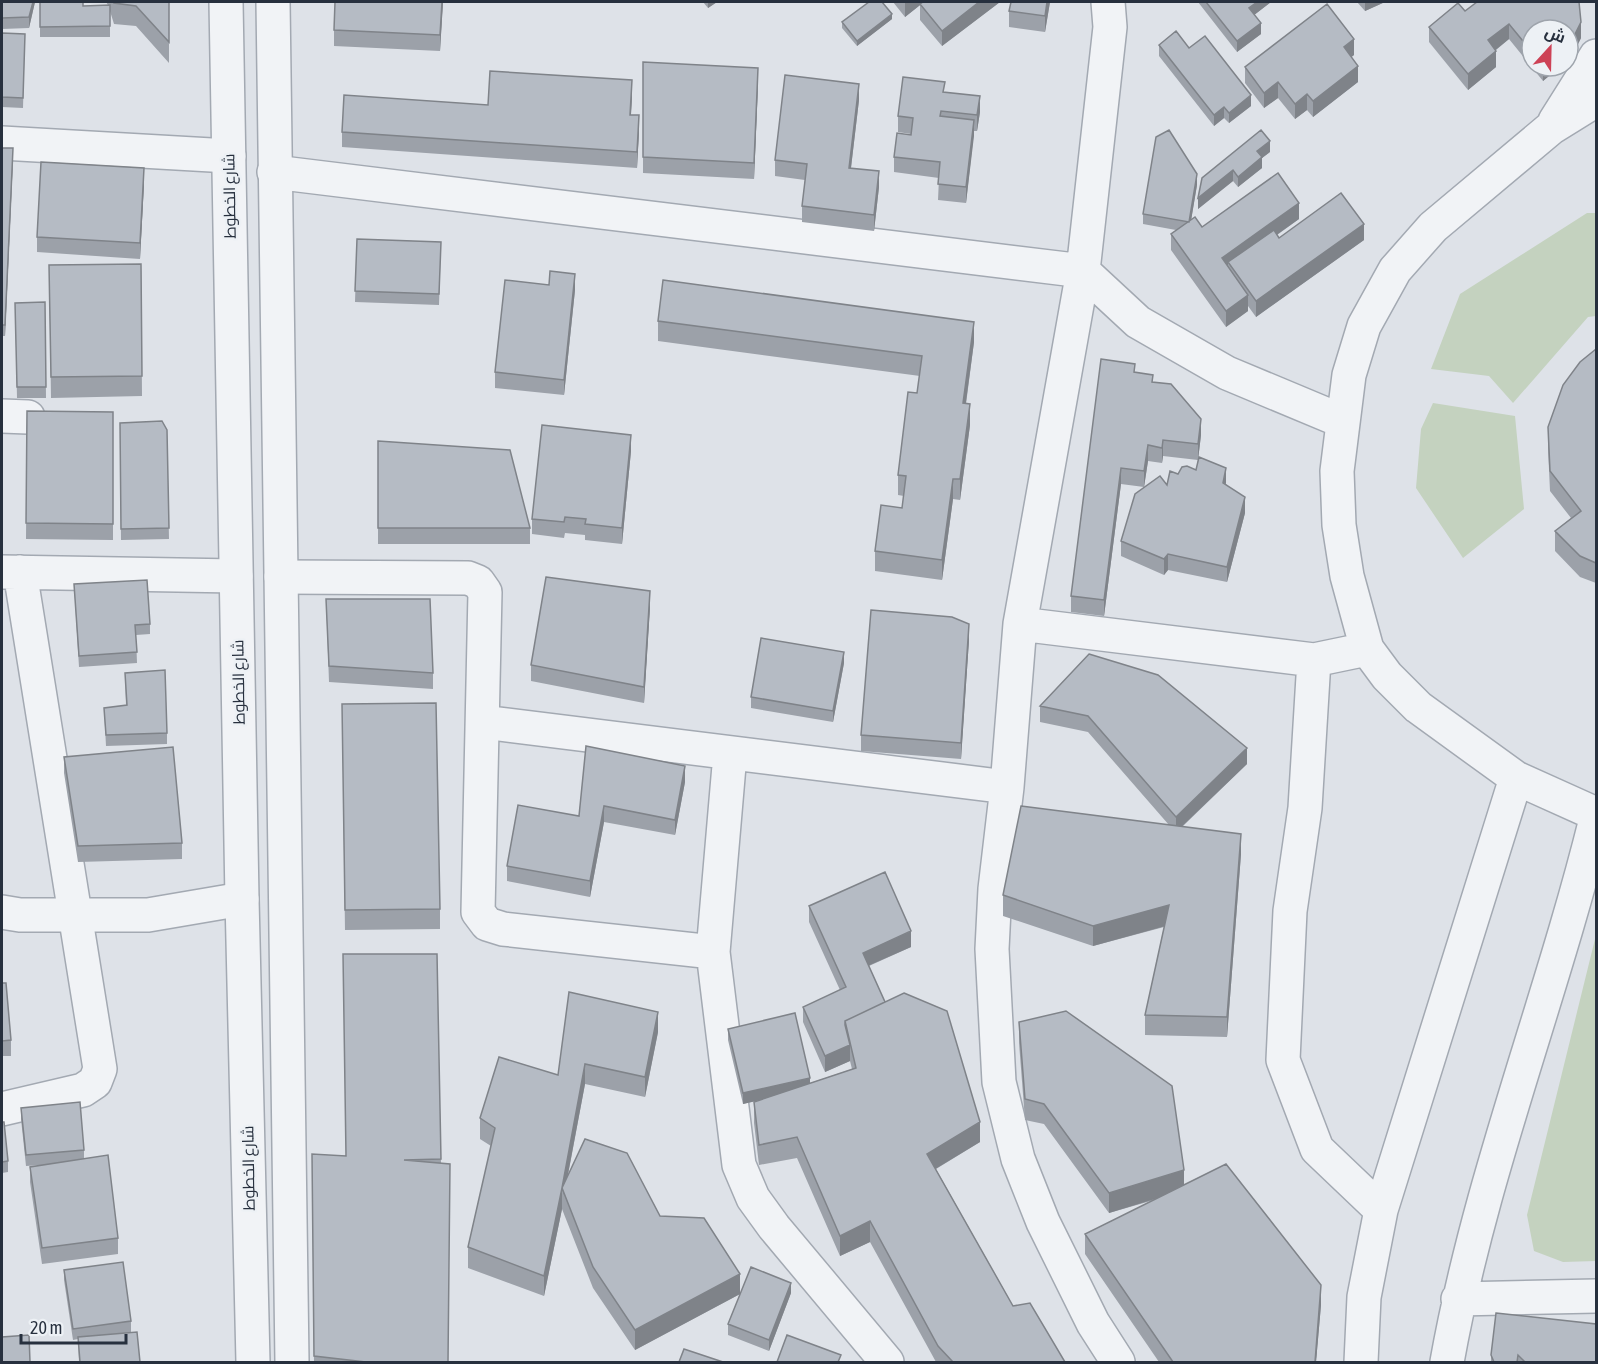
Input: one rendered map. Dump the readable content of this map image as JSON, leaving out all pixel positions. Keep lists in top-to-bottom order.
{
  "streets": {
    "street": ["شارع الخطوط"]
  },
  "scale_bar": "20 m",
  "north": "top"
}
